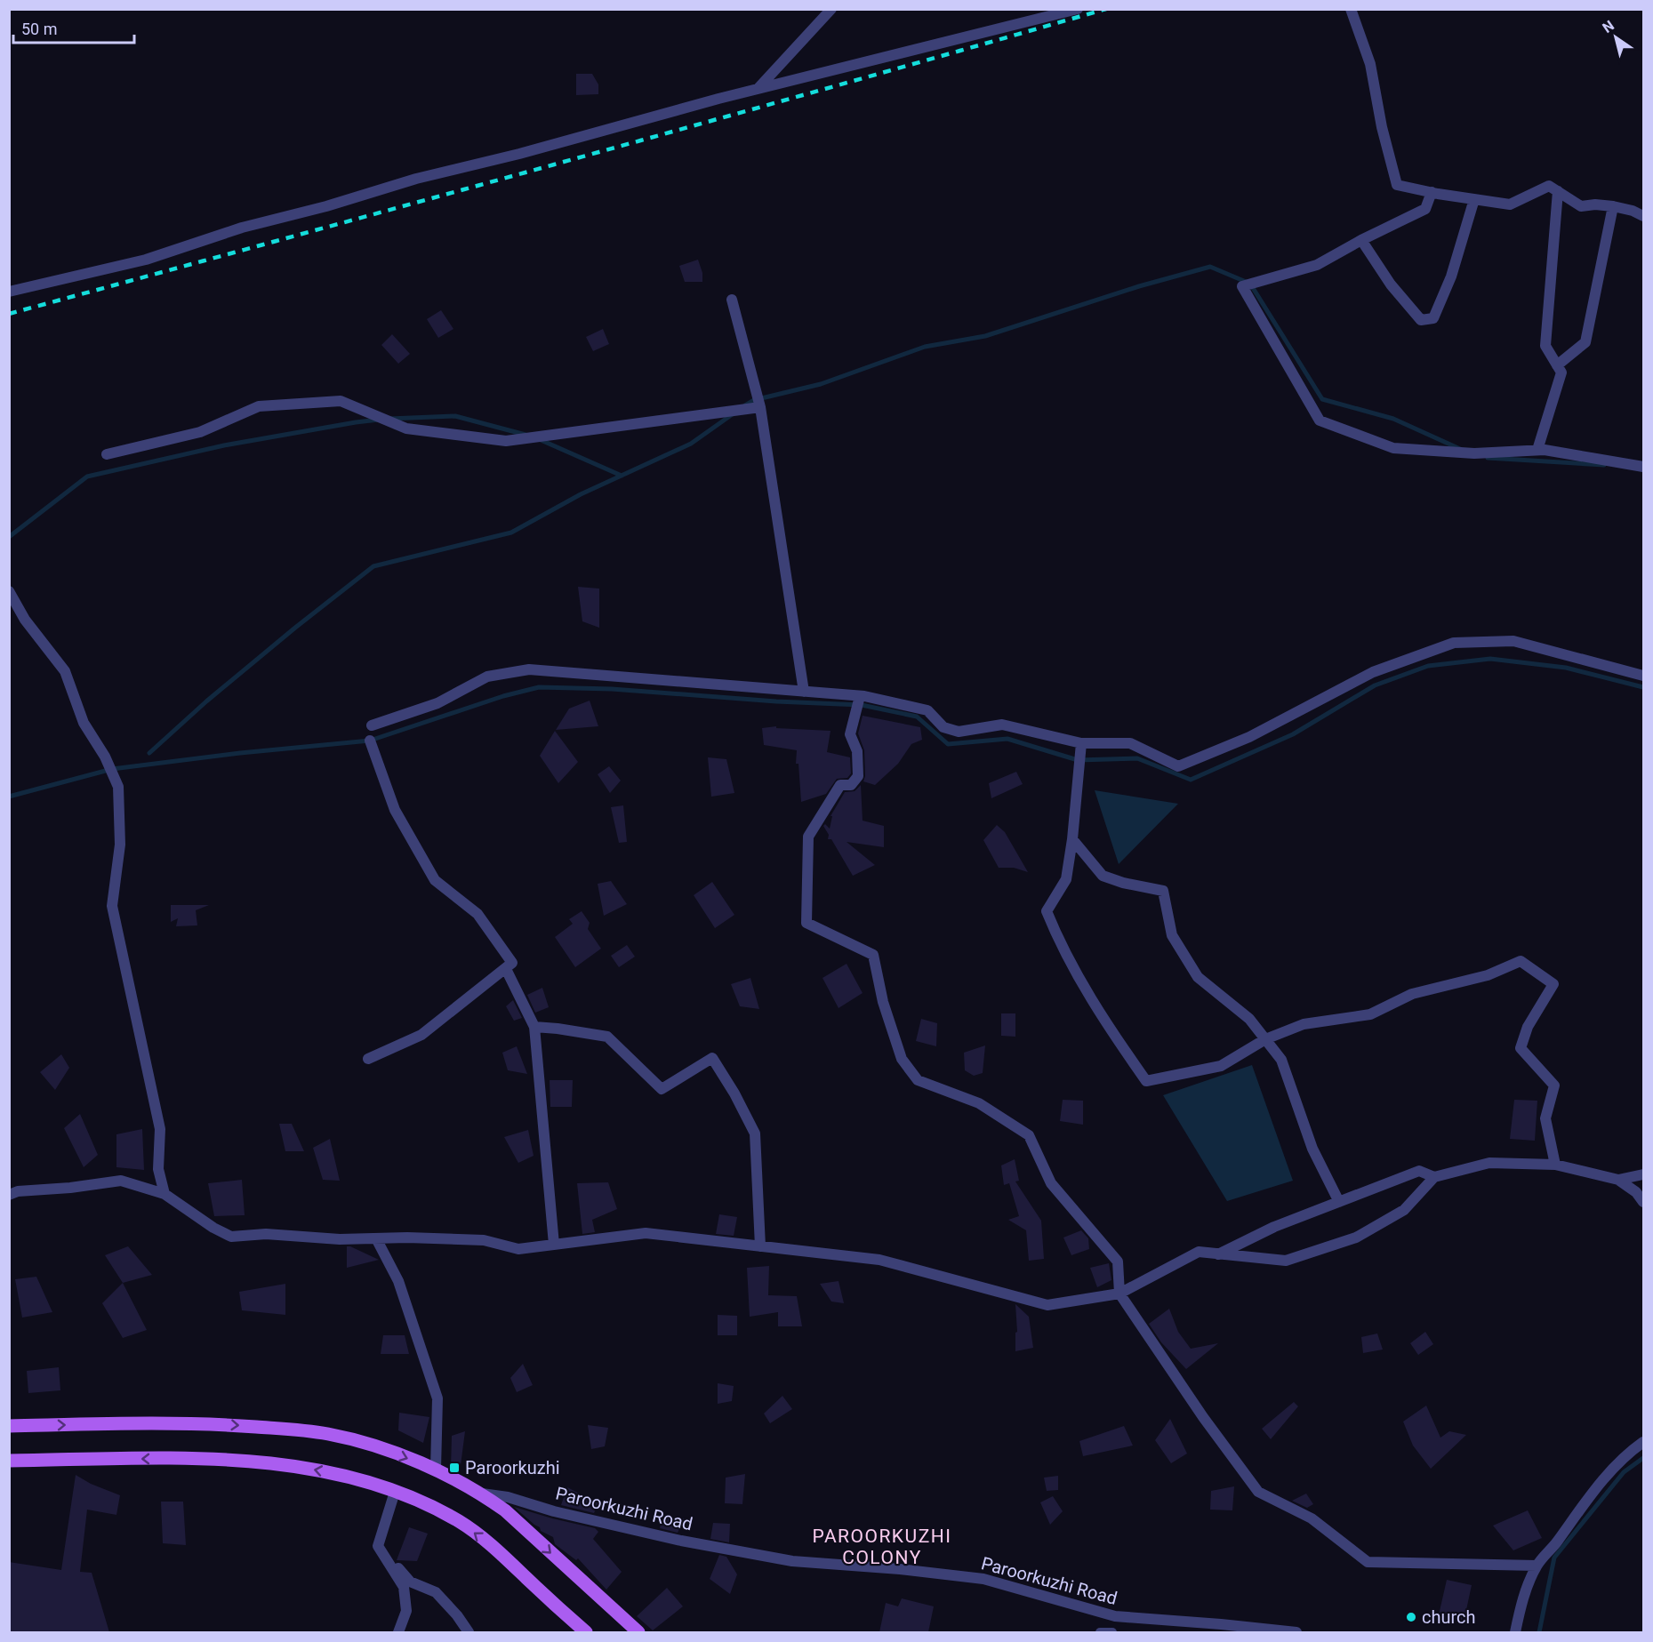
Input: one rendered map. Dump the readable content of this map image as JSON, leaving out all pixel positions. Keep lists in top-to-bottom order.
{
  "streets": {
    "street": ["Paroorkuzhi Road"]
  },
  "districts": ["PAROORKUZHI COLONY"],
  "places": {
    "transit": ["Paroorkuzhi"],
    "other": ["church"]
  },
  "scale_bar": "50 m",
  "north": "top left"
}
